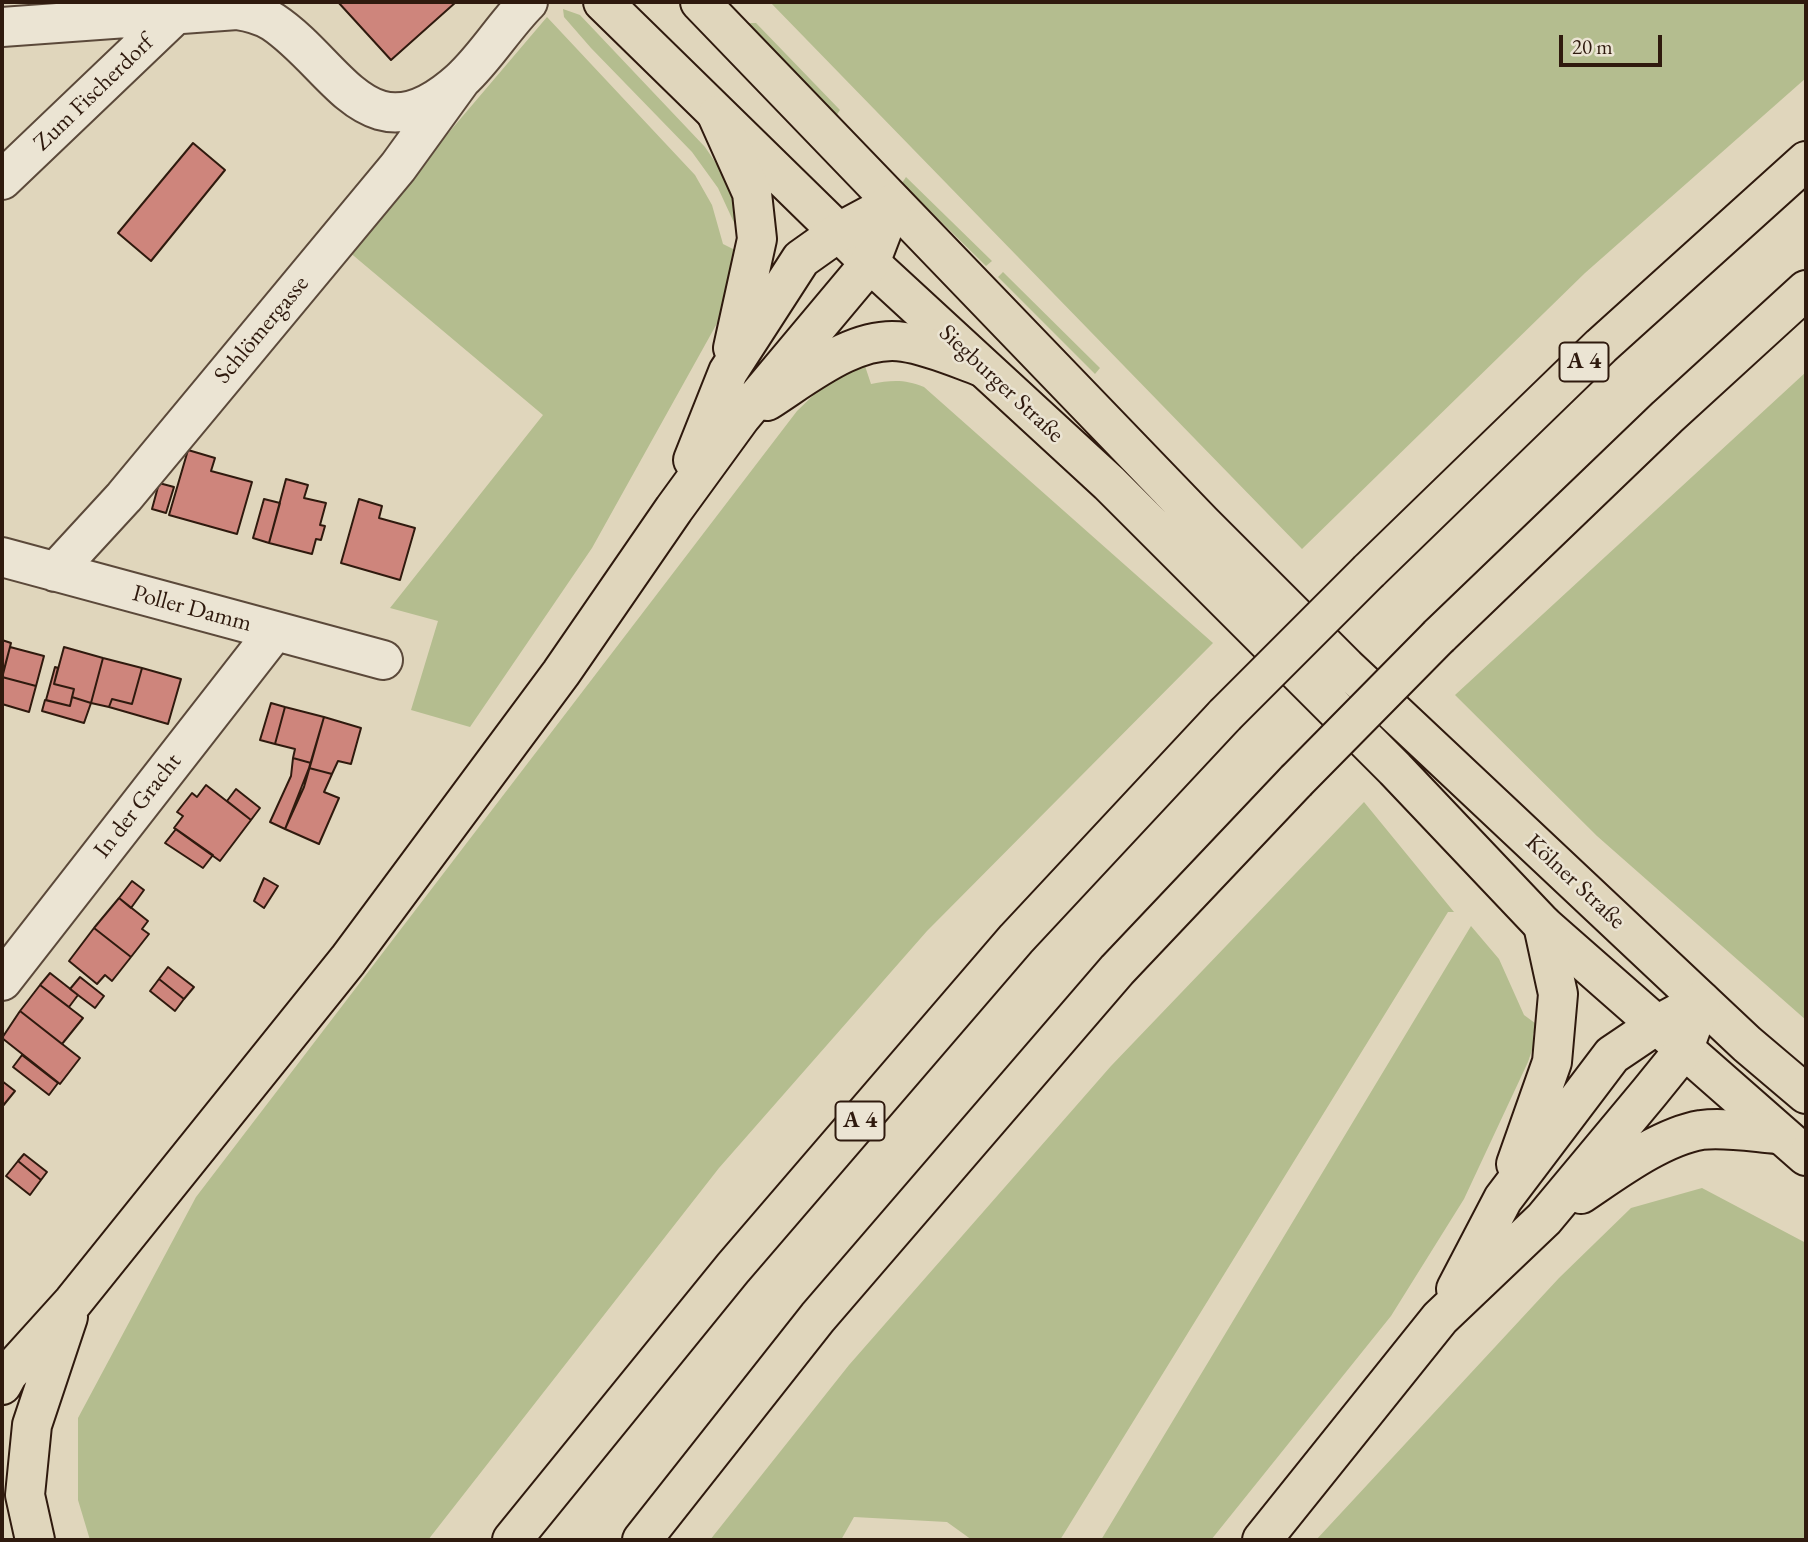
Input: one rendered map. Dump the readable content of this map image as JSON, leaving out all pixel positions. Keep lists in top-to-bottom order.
{
  "streets": {
    "main road": ["A 4", "Siegburger Straße", "Kölner Straße"],
    "street": [
      "Zum Fischerdorf",
      "Schlömergasse",
      "Poller Damm",
      "In der Gracht"
    ]
  },
  "crossings": [
    ["Schlömergasse", "Poller Damm"],
    ["Siegburger Straße", "Kölner Straße"],
    ["Poller Damm", "In der Gracht"]
  ],
  "scale_bar": "20 m"
}
